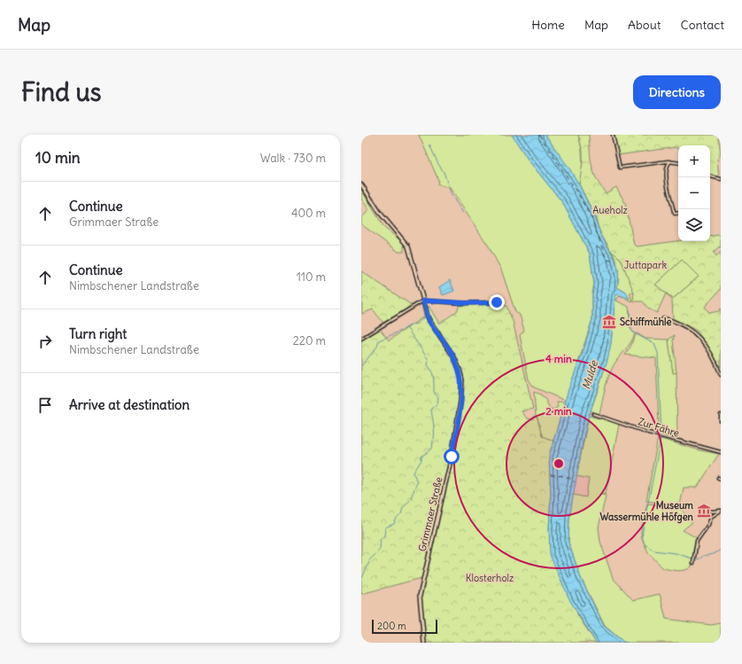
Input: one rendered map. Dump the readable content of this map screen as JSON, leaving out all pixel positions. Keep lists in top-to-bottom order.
{
  "streets": {
    "main road": ["Grimmaer Straße"],
    "street": ["Zur Fähre"]
  },
  "water": ["Mulde"],
  "parks": ["Aueholz", "Juttapark", "Klosterholz"],
  "places": {
    "museum": ["Schiffmühle", "Museum Wassermühle Höfgen"]
  },
  "scale_bar": "200 m",
  "page": {
    "header": "Map",
    "nav": [
      "Home",
      "Map",
      "About",
      "Contact"
    ],
    "buttons": "Directions",
    "title": "Find us",
    "heading": ["10 min", "Walk · 730 m"],
    "map_buttons": ["+", "−"],
    "list": [
      ["Continue", "Grimmaer Straße", "400 m"],
      ["Continue", "Nimbschener Landstraße", "110 m"],
      ["Turn right", "Nimbschener Landstraße", "220 m"],
      "Arrive at destination"
    ],
    "scale": "200 m"
  },
  "rings": ["4 min", "2 min"]
}
